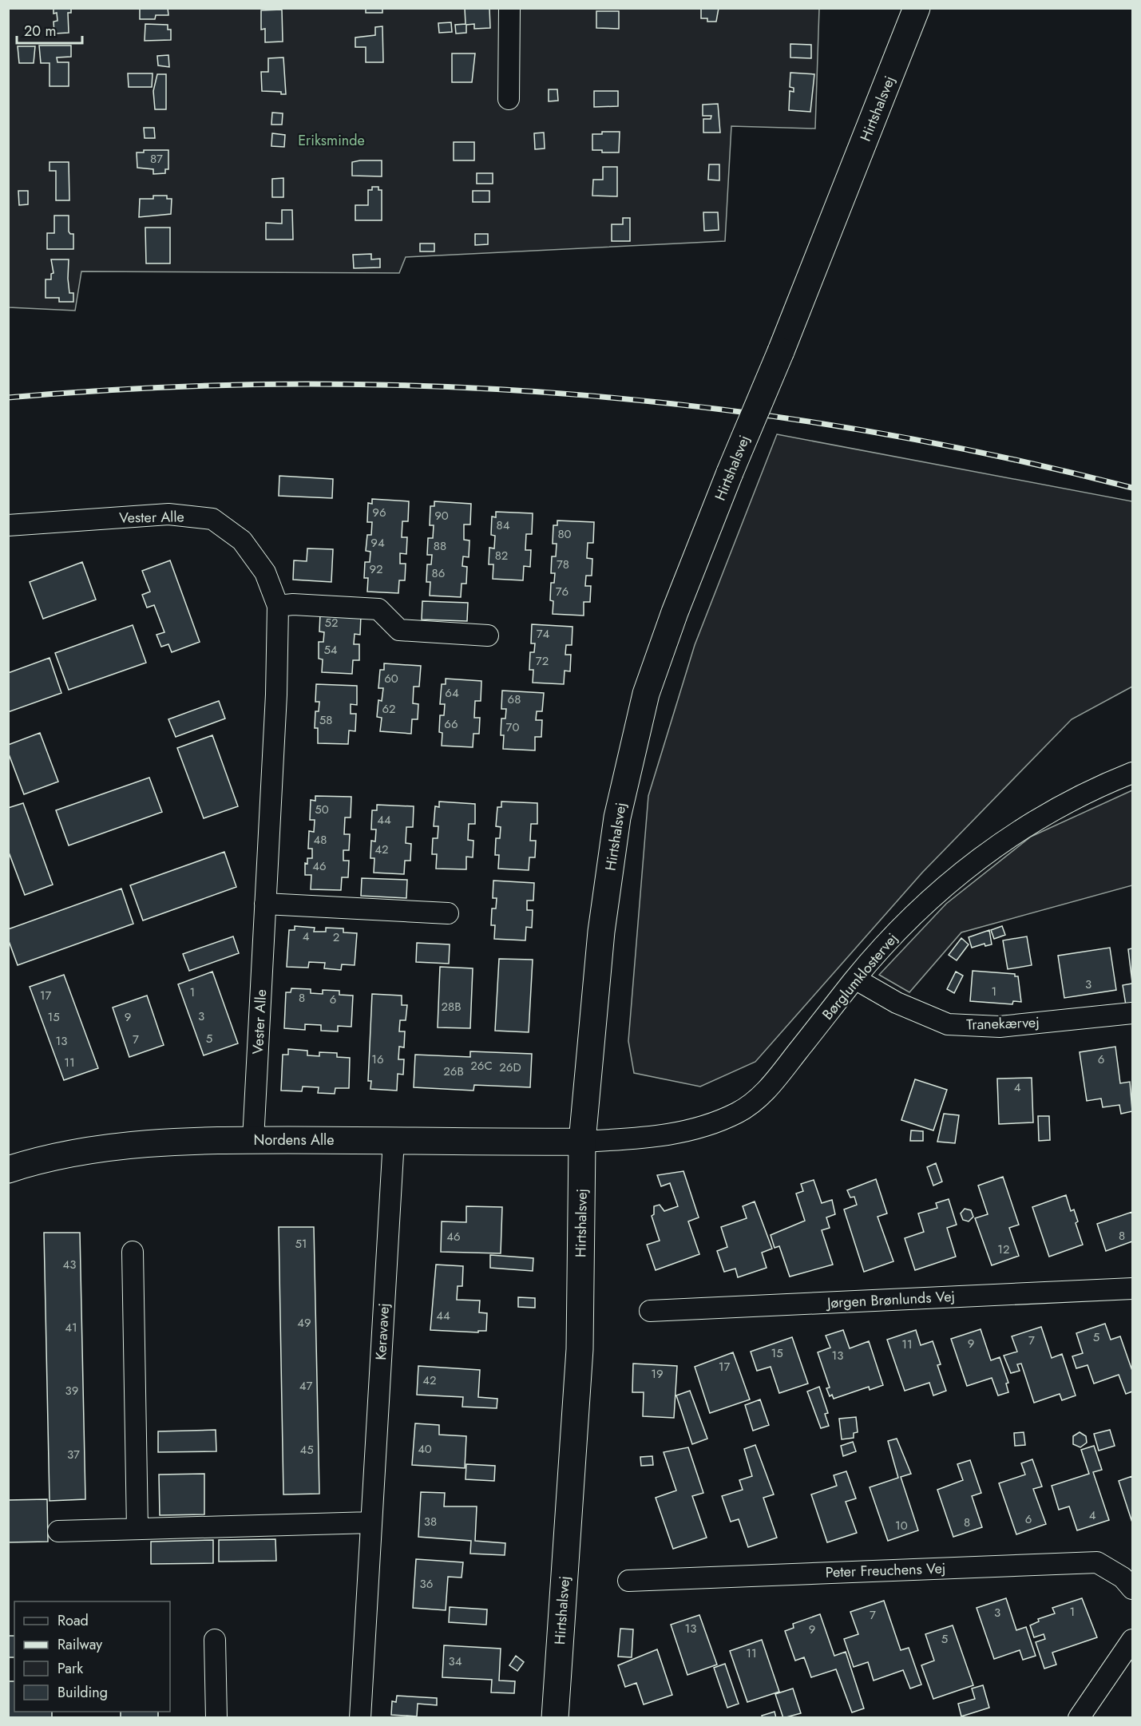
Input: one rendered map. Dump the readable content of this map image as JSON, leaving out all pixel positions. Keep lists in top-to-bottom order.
{
  "streets": {
    "street": [
      "Hirtshalsvej",
      "Vester Alle",
      "Børglumklostervej",
      "Tranekærvej",
      "Nordens Alle",
      "Jørgen Brønlunds Vej",
      "Keravavej",
      "Peter Freuchens Vej"
    ]
  },
  "crossings": [
    ["Hirtshalsvej", "Børglumklostervej"],
    ["Hirtshalsvej", "Nordens Alle"],
    ["Vester Alle", "Nordens Alle"],
    ["Børglumklostervej", "Tranekærvej"],
    ["Børglumklostervej", "Nordens Alle"],
    ["Nordens Alle", "Keravavej"]
  ],
  "parks": ["Eriksminde"],
  "house_numbers": [
    "87",
    "96",
    "90",
    "84",
    "80",
    "94",
    "88",
    "82",
    "78",
    "92",
    "86",
    "76",
    "52",
    "74",
    "54",
    "72",
    "60",
    "64",
    "68",
    "62",
    "58",
    "66",
    "70",
    "50",
    "44",
    "48",
    "42",
    "46",
    "4",
    "2",
    "3",
    "1",
    "1",
    "17",
    "8",
    "6",
    "28B",
    "3",
    "15",
    "9",
    "5",
    "7",
    "13",
    "16",
    "6",
    "11",
    "26C",
    "26D",
    "26B",
    "4",
    "8",
    "46",
    "51",
    "12",
    "43",
    "44",
    "49",
    "41",
    "5",
    "7",
    "9",
    "11",
    "15",
    "13",
    "17",
    "19",
    "42",
    "47",
    "39",
    "40",
    "45",
    "37",
    "4",
    "6",
    "38",
    "8",
    "10",
    "36",
    "1",
    "3",
    "7",
    "13",
    "9",
    "5",
    "11",
    "34"
  ],
  "legend": [
    "Road",
    "Railway",
    "Park",
    "Building"
  ],
  "scale_bar": "20 m"
}
